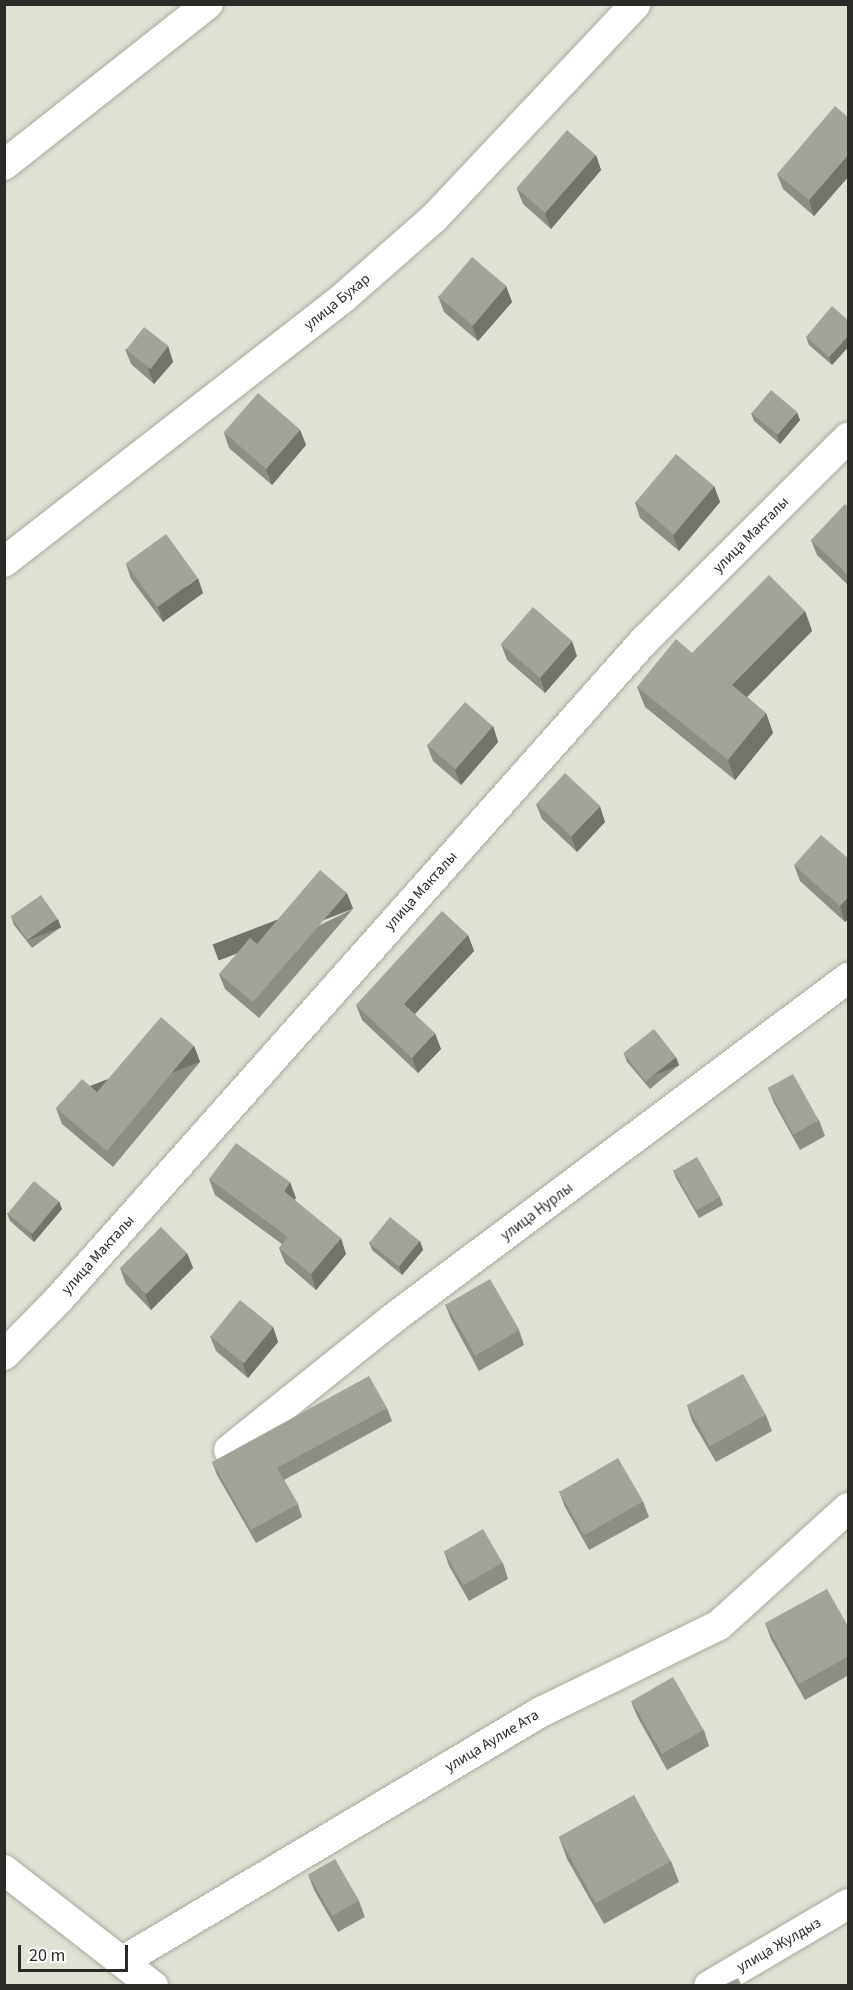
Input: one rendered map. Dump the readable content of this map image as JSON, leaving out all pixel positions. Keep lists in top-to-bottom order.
{
  "streets": {
    "street": [
      "улица Бухар",
      "улица Макталы",
      "улица Нурлы",
      "улица Аулие Ата",
      "улица Жулдыз"
    ]
  },
  "scale_bar": "20 m"
}
